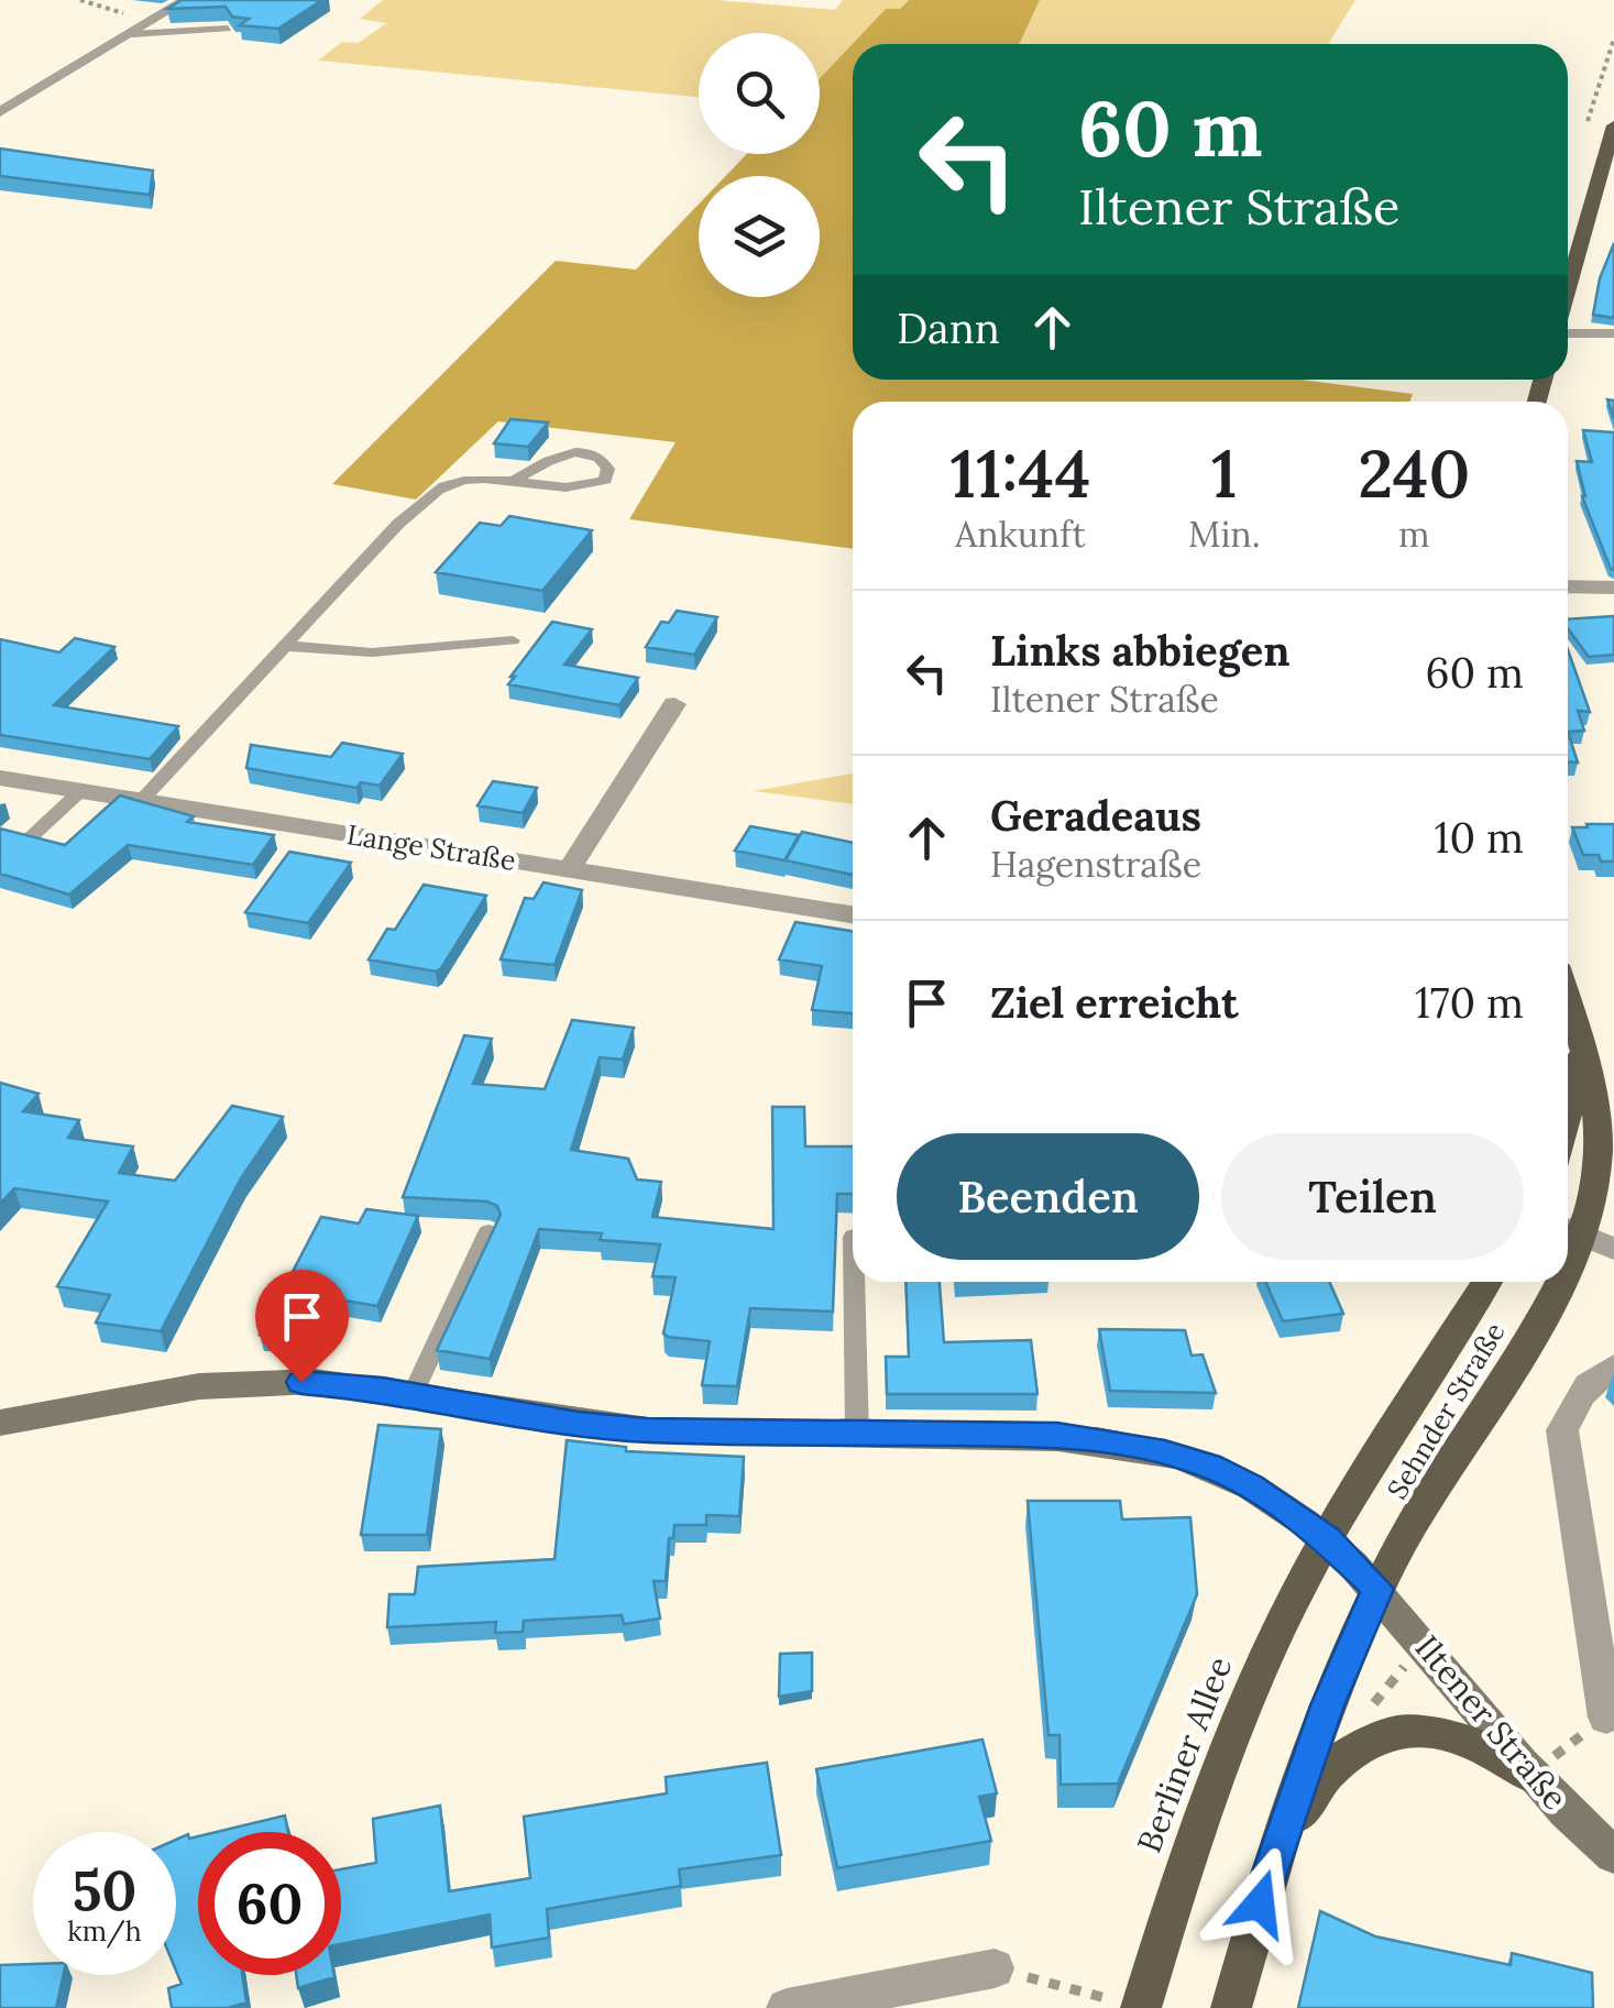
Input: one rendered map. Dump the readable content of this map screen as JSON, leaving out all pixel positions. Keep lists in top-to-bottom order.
{
  "streets": {
    "main road": ["Sehnder Straße", "Berliner Allee"],
    "street": ["Lange Straße", "Iltener Straße"]
  },
  "crossings": [
    ["Sehnder Straße", "Iltener Straße"],
    ["Sehnder Straße", "Berliner Allee"],
    ["Iltener Straße", "Berliner Allee"]
  ],
  "page": {
    "turn": ["60 m", "Iltener Straße"],
    "then": "Dann",
    "eta": [
      "11:44",
      "Ankunft",
      "1",
      "Min.",
      "240",
      "m"
    ],
    "list": [
      {
        "name": "Links abbiegen",
        "note": "Iltener Straße",
        "value": "60 m"
      },
      {
        "name": "Geradeaus",
        "note": "Hagenstraße",
        "value": "10 m"
      },
      {
        "name": "Ziel erreicht",
        "value": "170 m"
      }
    ],
    "buttons": ["Beenden", "Teilen"],
    "speed": "50 km/h",
    "limit": "60"
  }
}
